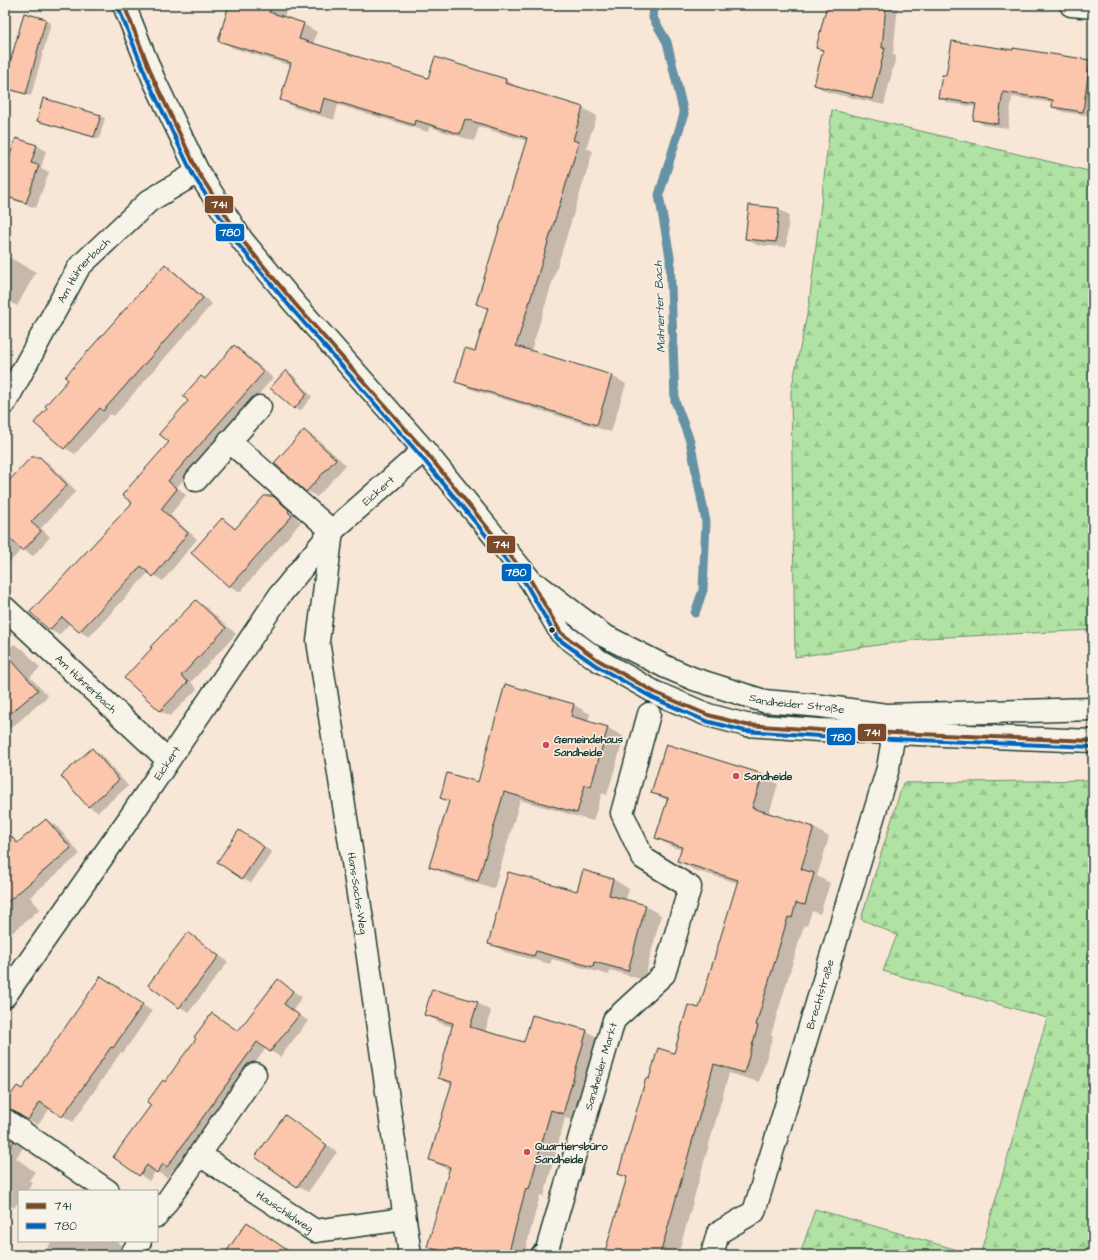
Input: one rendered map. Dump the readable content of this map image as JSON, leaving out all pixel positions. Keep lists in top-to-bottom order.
{
  "streets": {
    "street": [
      "Am Hühnerbach",
      "Eickert",
      "Sandheider Straße",
      "Hans-Sachs-Weg",
      "Brechtstraße",
      "Sandheider Markt",
      "Hauschildweg"
    ]
  },
  "crossings": [
    ["Am Hühnerbach", "Eickert"],
    ["Am Hühnerbach", "Sandheider Straße"],
    ["Eickert", "Sandheider Straße"],
    ["Eickert", "Hans-Sachs-Weg"],
    ["Sandheider Straße", "Brechtstraße"],
    ["Hans-Sachs-Weg", "Hauschildweg"]
  ],
  "water": ["Mahnerter Bach"],
  "places": ["Gemeindehaus Sandheide", "Sandheide", "Quartiersbüro Sandheide"],
  "lines": ["transit line 741", "transit line 780"],
  "legend": ["741", "780"]
}
